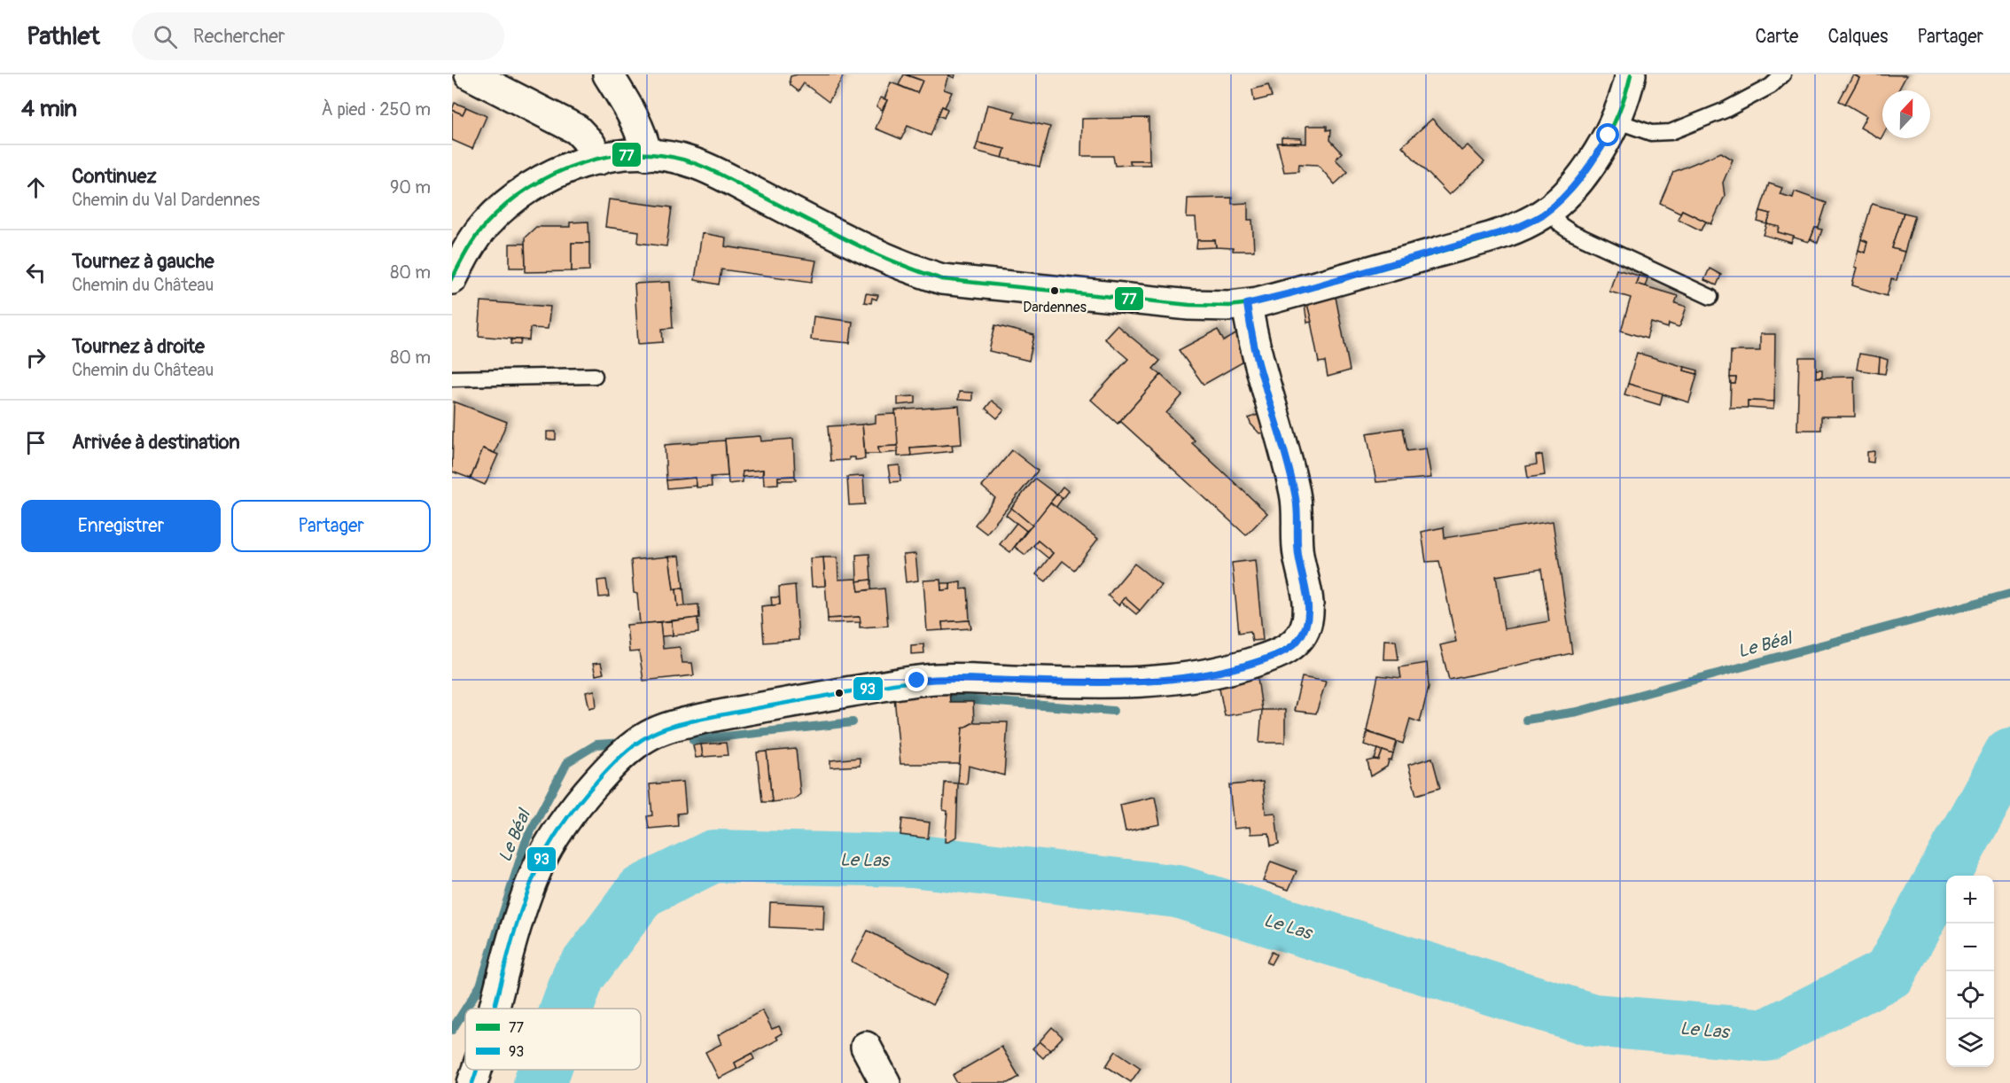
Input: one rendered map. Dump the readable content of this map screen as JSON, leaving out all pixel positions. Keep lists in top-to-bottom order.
{
  "water": ["Le Béal", "Le Las"],
  "places": ["Dardennes"],
  "lines": ["transit line 77", "transit line 93"],
  "legend": ["77", "93"],
  "north": "top",
  "page": {
    "header": "Pathlet",
    "search": "Rechercher",
    "nav": ["Carte", "Calques", "Partager"],
    "heading": ["4 min", "À pied · 250 m"],
    "list": [
      ["Continuez", "Chemin du Val Dardennes", "90 m"],
      ["Tournez à gauche", "Chemin du Château", "80 m"],
      ["Tournez à droite", "Chemin du Château", "80 m"],
      "Arrivée à destination"
    ],
    "buttons": ["Enregistrer", "Partager"],
    "map_buttons": ["+", "−"]
  }
}
